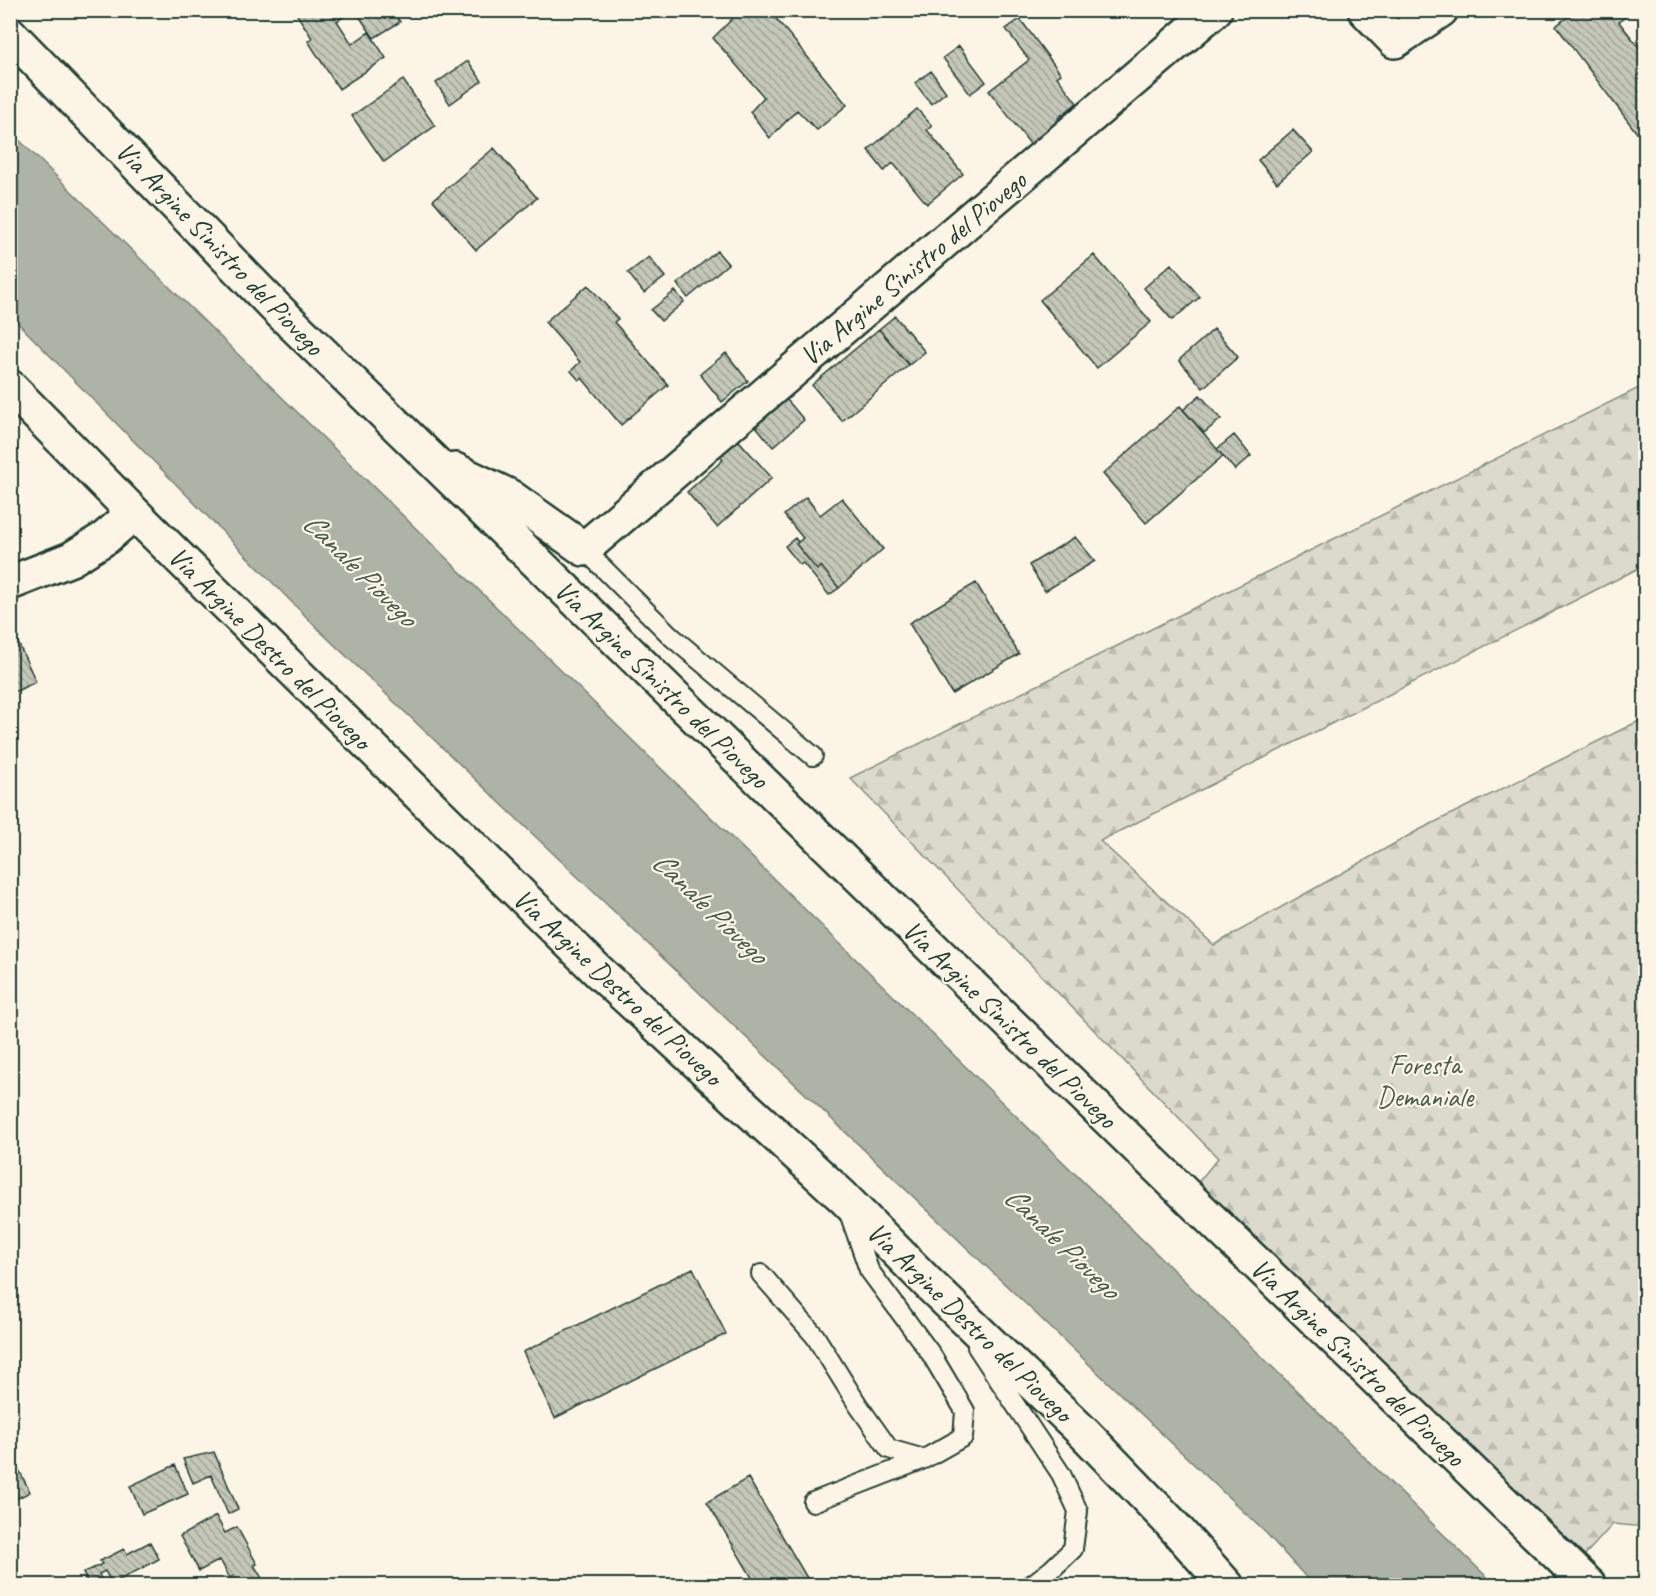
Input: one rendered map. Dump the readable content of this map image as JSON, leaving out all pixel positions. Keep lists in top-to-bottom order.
{
  "streets": {
    "street": ["Via Argine Sinistro del Piovego", "Via Argine Destro del Piovego"]
  },
  "water": ["Canale Piovego"],
  "parks": ["Foresta Demaniale"]
}
